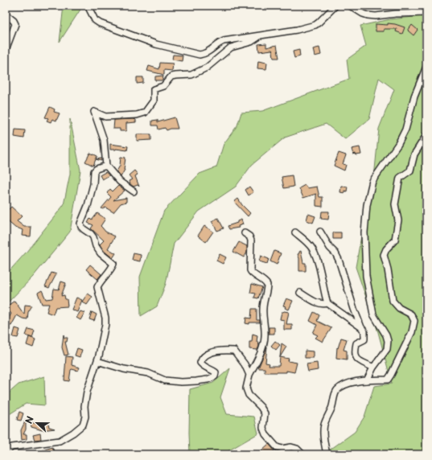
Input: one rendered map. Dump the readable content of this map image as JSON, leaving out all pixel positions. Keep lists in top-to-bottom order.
{
  "north": "left"
}
